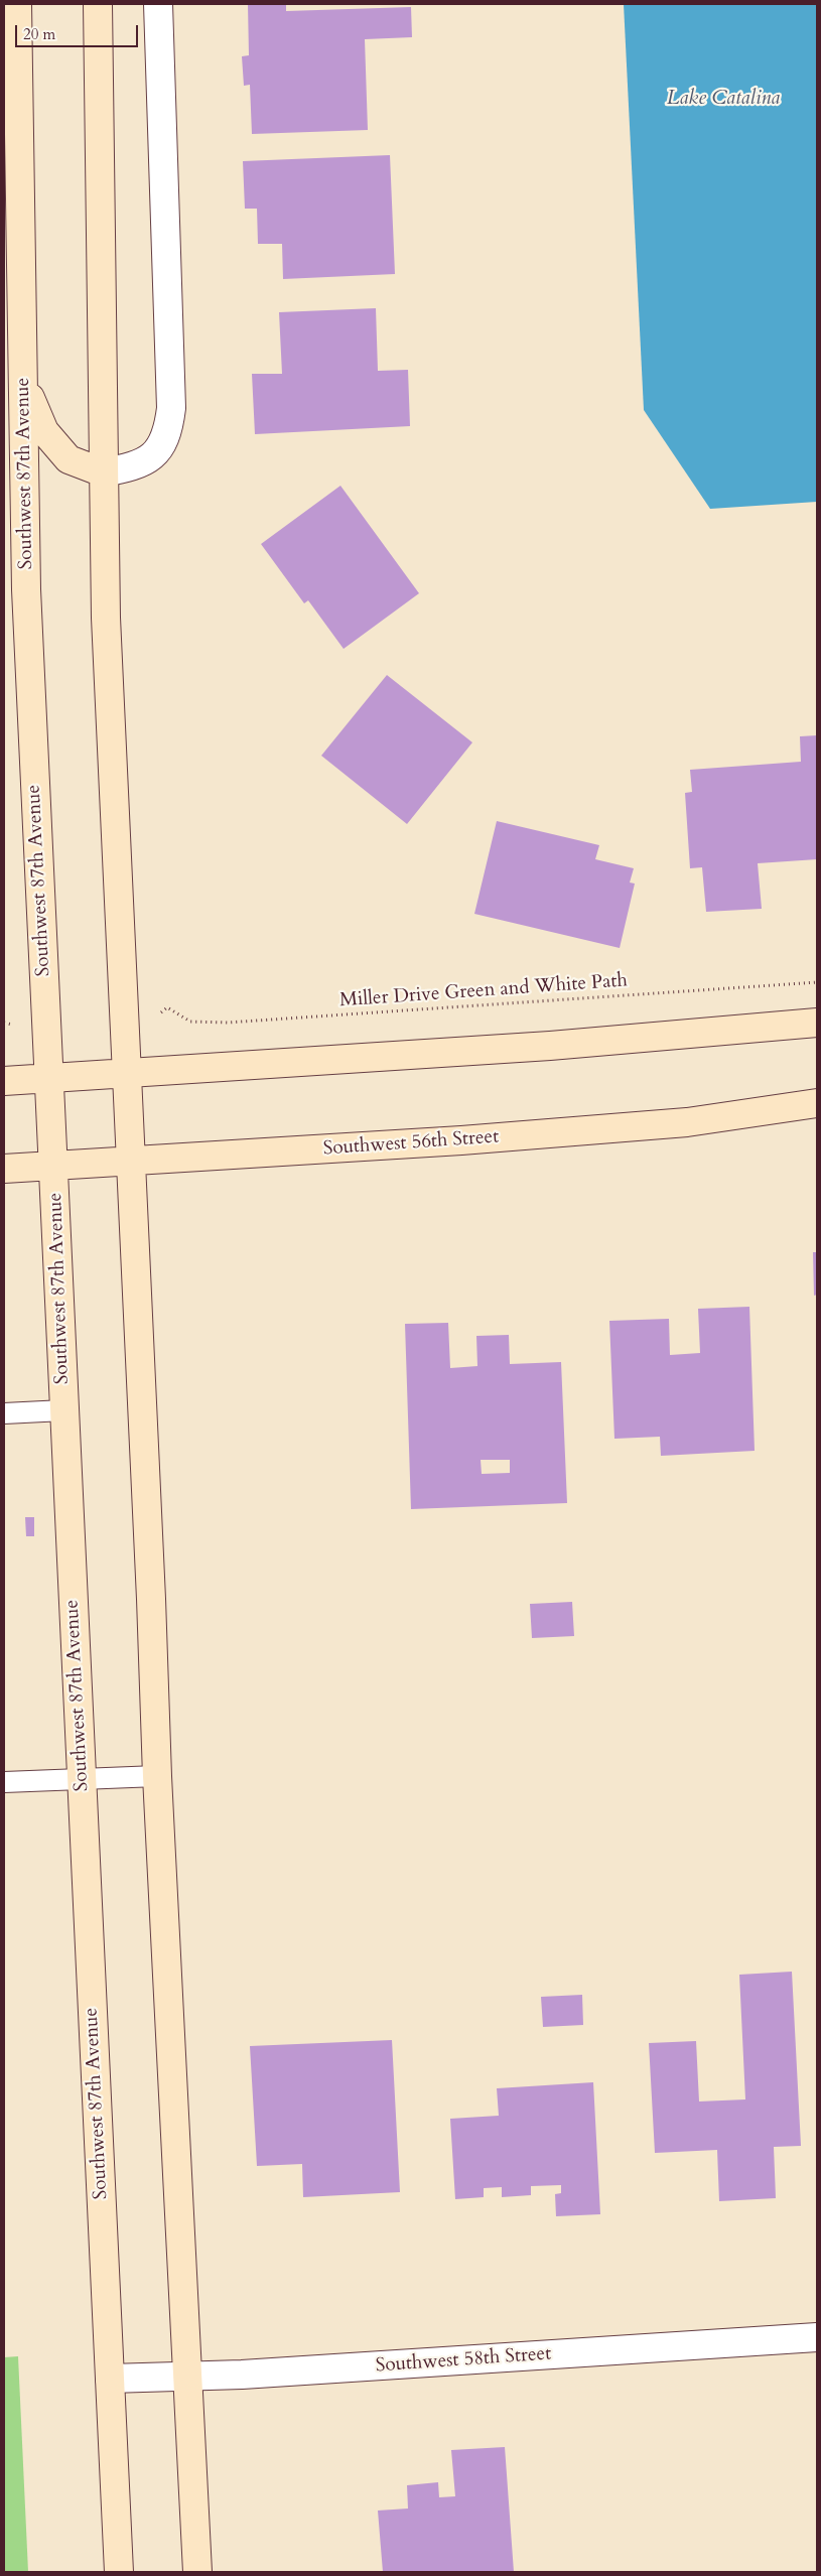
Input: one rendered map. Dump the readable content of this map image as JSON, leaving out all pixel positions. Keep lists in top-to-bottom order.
{
  "streets": {
    "main road": ["Southwest 87th Avenue", "Southwest 56th Street"],
    "street": ["Southwest 58th Street"],
    "path": ["Miller Drive Green and White Path"]
  },
  "crossings": [
    ["Southwest 87th Avenue", "Southwest 56th Street"],
    ["Southwest 87th Avenue", "Southwest 58th Street"]
  ],
  "water": ["Lake Catalina"],
  "scale_bar": "20 m"
}
